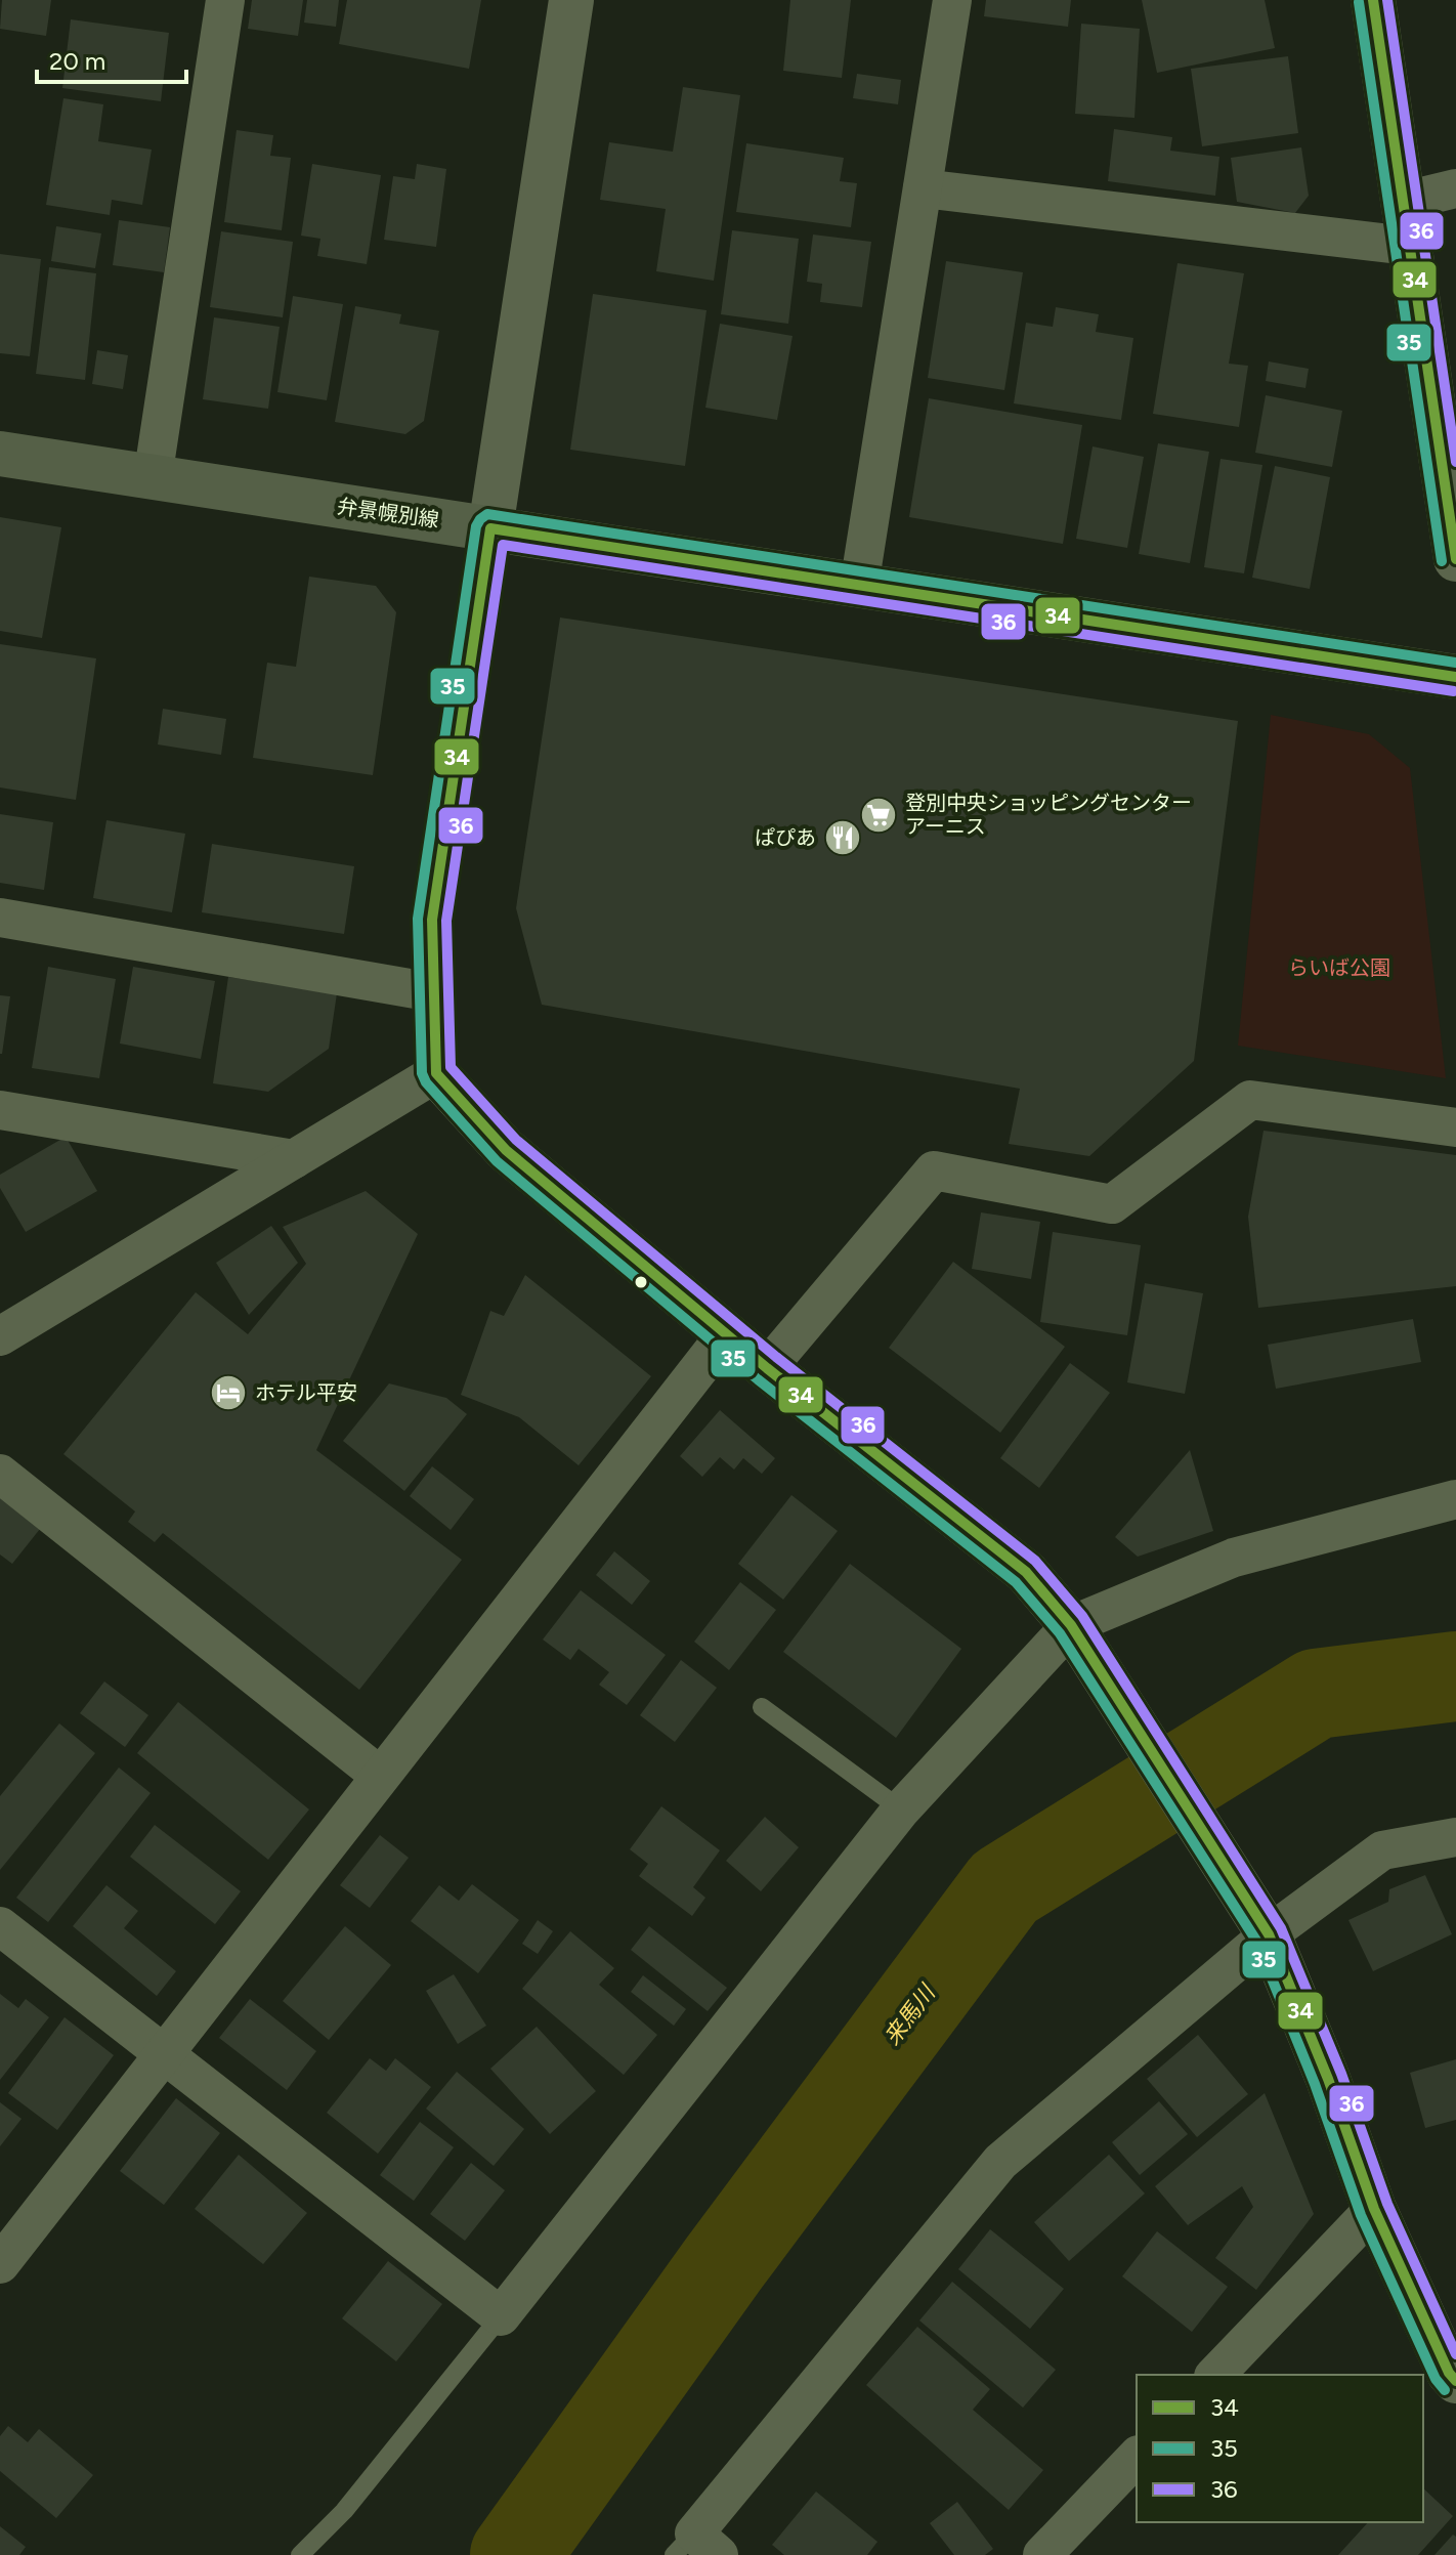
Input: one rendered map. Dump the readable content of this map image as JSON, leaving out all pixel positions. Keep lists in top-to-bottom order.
{
  "streets": {
    "main road": ["弁景幌別線"]
  },
  "water": ["来馬川"],
  "parks": ["らいば公園"],
  "places": {
    "supermarket": ["登別中央ショッピングセンター アーニス"],
    "restaurant": ["ぱぴあ"],
    "hotel": ["ホテル平安"]
  },
  "lines": ["transit line 34", "transit line 36", "transit line 35"],
  "legend": ["34", "35", "36"],
  "scale_bar": "20 m"
}
